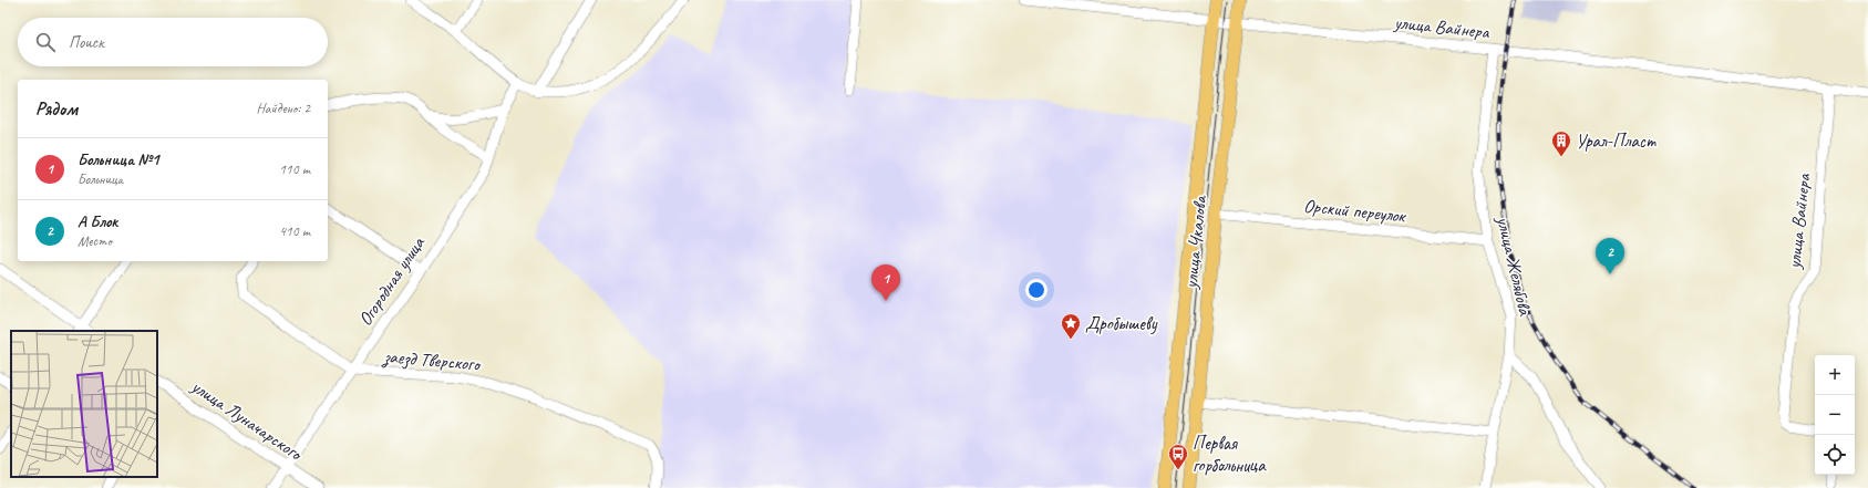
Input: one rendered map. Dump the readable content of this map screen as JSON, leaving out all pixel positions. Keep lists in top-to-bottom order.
{
  "streets": {
    "main road": ["улица Чкалова"],
    "street": [
      "улица Вайнера",
      "Орский переулок",
      "улица Желябова",
      "Огородная улица",
      "заезд Тверского",
      "улица Луначарского"
    ]
  },
  "crossings": [
    ["улица Вайнера", "улица Чкалова"],
    ["улица Вайнера", "улица Желябова"],
    ["Орский переулок", "улица Чкалова"],
    ["Орский переулок", "улица Желябова"],
    ["Огородная улица", "заезд Тверского"],
    ["Огородная улица", "улица Луначарского"]
  ],
  "places": {
    "building": ["Урал-Пласт"],
    "place": ["Дробышеву"],
    "bus stop": ["Первая горбольница"]
  },
  "page": {
    "search": "Поиск",
    "heading": ["Рядом", "Найдено: 2"],
    "list": [
      {
        "mark": "1",
        "name": "Больница №1",
        "note": "Больница",
        "value": "110 m"
      },
      {
        "mark": "2",
        "name": "А Блок",
        "note": "Место",
        "value": "410 m"
      }
    ],
    "pins": ["2", "1"],
    "map_buttons": ["+", "−"]
  }
}
